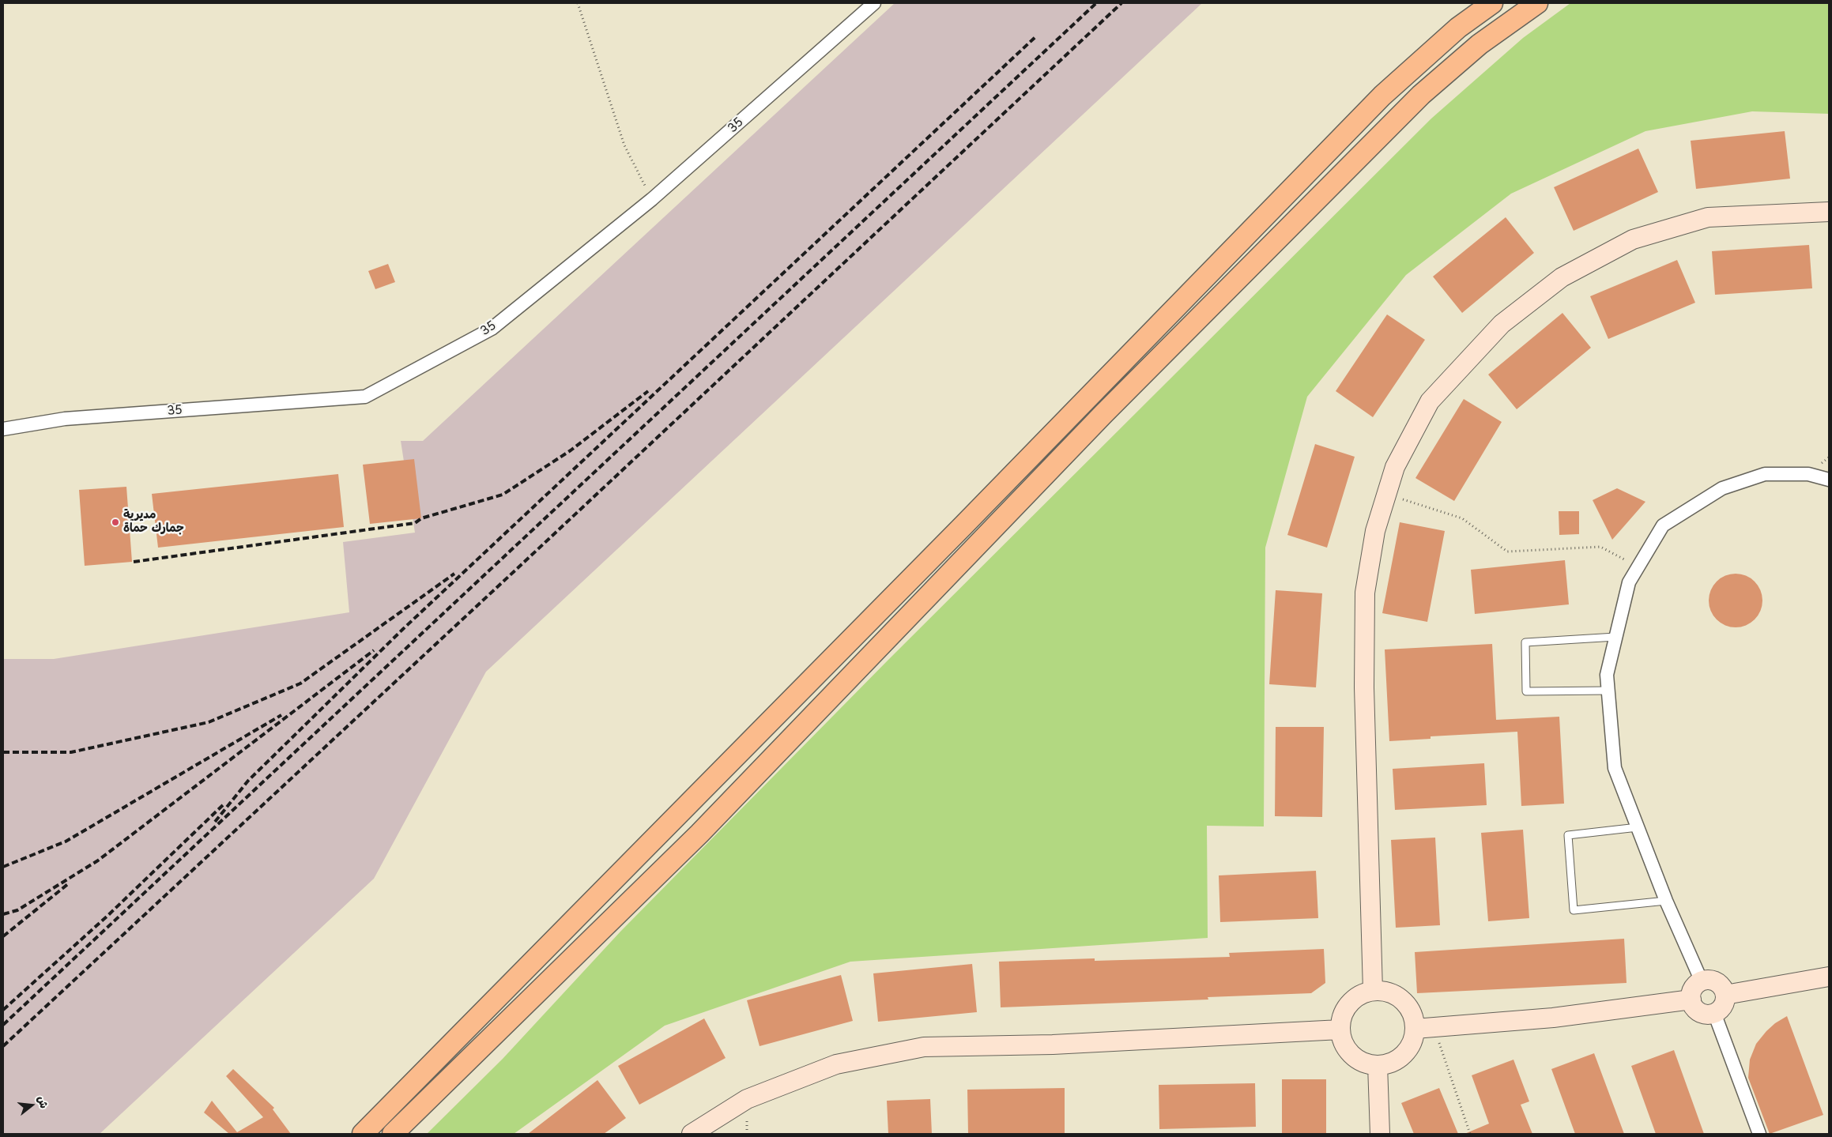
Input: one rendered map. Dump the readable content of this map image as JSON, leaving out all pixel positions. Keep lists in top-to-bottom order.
{
  "streets": {
    "street": ["35"]
  },
  "places": ["مديرية جمارك حماة"],
  "north": "right"
}
